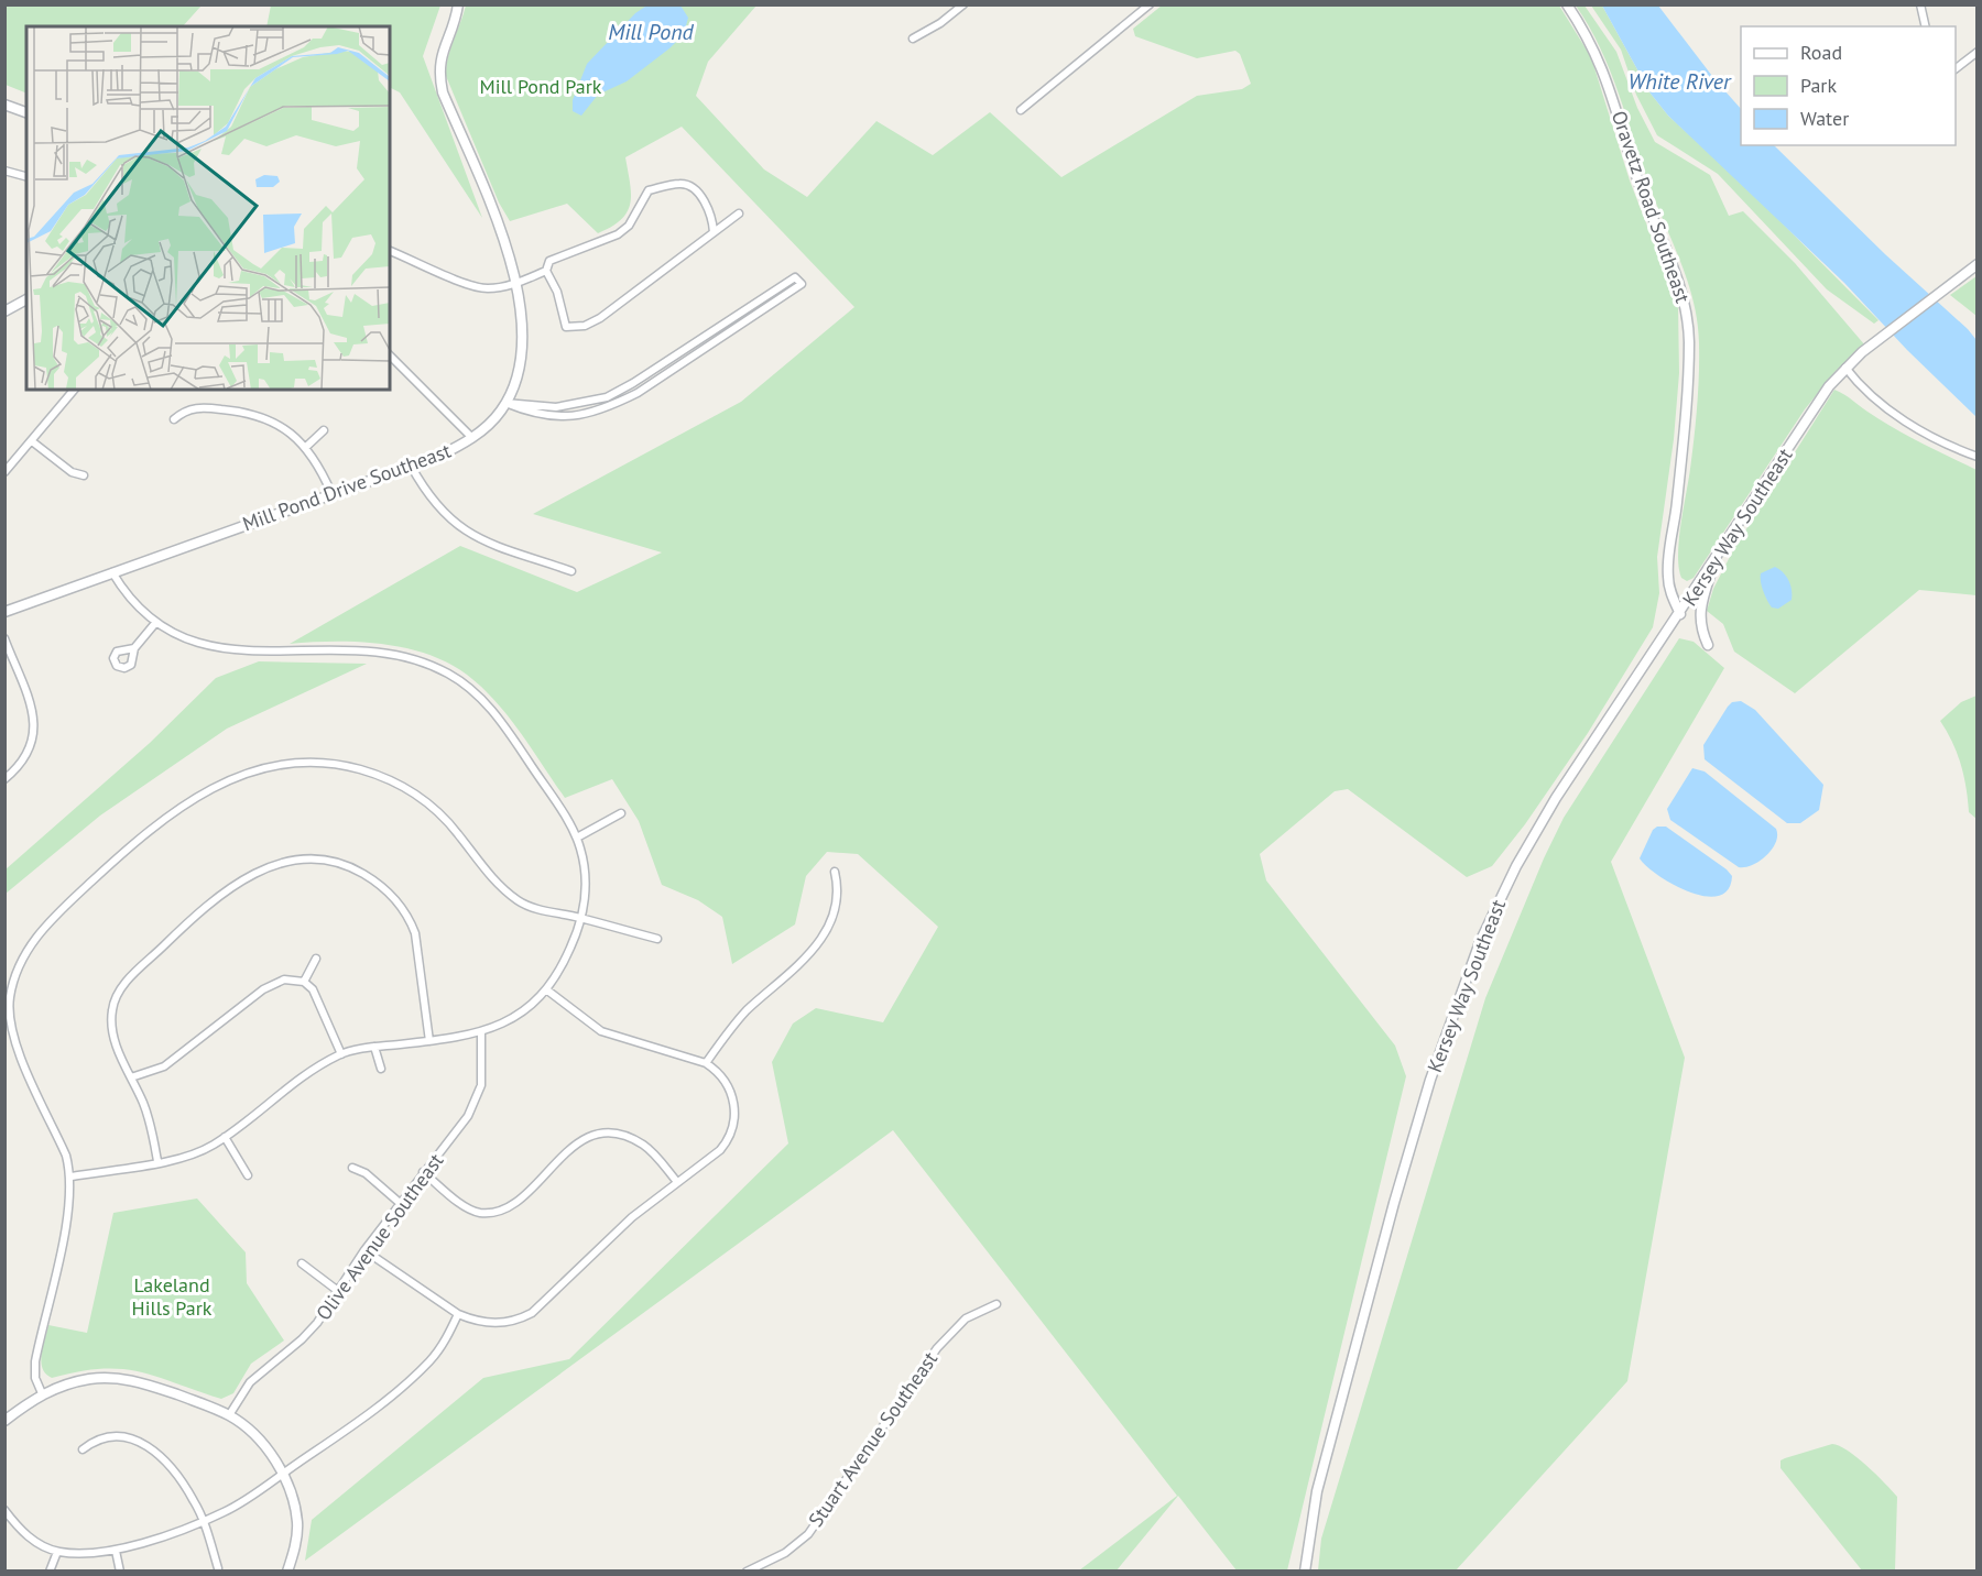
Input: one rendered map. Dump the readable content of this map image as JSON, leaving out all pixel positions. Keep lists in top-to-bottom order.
{
  "streets": {
    "street": [
      "Oravetz Road Southeast",
      "Mill Pond Drive Southeast",
      "Kersey Way Southeast",
      "Olive Avenue Southeast",
      "Stuart Avenue Southeast"
    ]
  },
  "crossings": [
    ["Oravetz Road Southeast", "Kersey Way Southeast"]
  ],
  "water": ["Mill Pond", "White River"],
  "parks": ["Mill Pond Park", "Lakeland Hills Park"],
  "legend": ["Road", "Park", "Water"]
}
